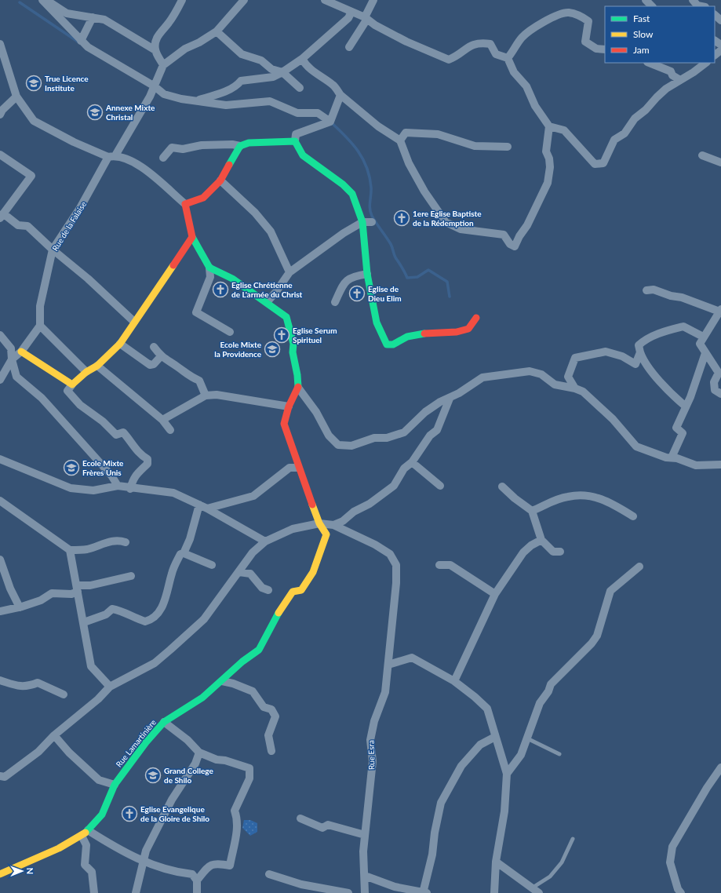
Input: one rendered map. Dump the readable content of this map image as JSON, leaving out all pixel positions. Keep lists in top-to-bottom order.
{
  "streets": {
    "street": ["Rue de la Falaise", "Rue Lamartinière", "Rue Esra"]
  },
  "places": {
    "school or university": [
      "True Licence Institute",
      "Annexe Mixte Christal",
      "Ecole Mixte la Providence",
      "Ecole Mixte Frères Unis",
      "Grand College de Shilo"
    ],
    "church": [
      "1ere Eglise Baptiste de la Rédemption",
      "Eglise Chrétienne de L'armée du Christ",
      "Eglise de Dieu Elim",
      "Eglise Serum Spirituel",
      "Eglise Evangelique de la Gloire de Shilo"
    ]
  },
  "legend": ["Fast", "Slow", "Jam"],
  "north": "right"
}
